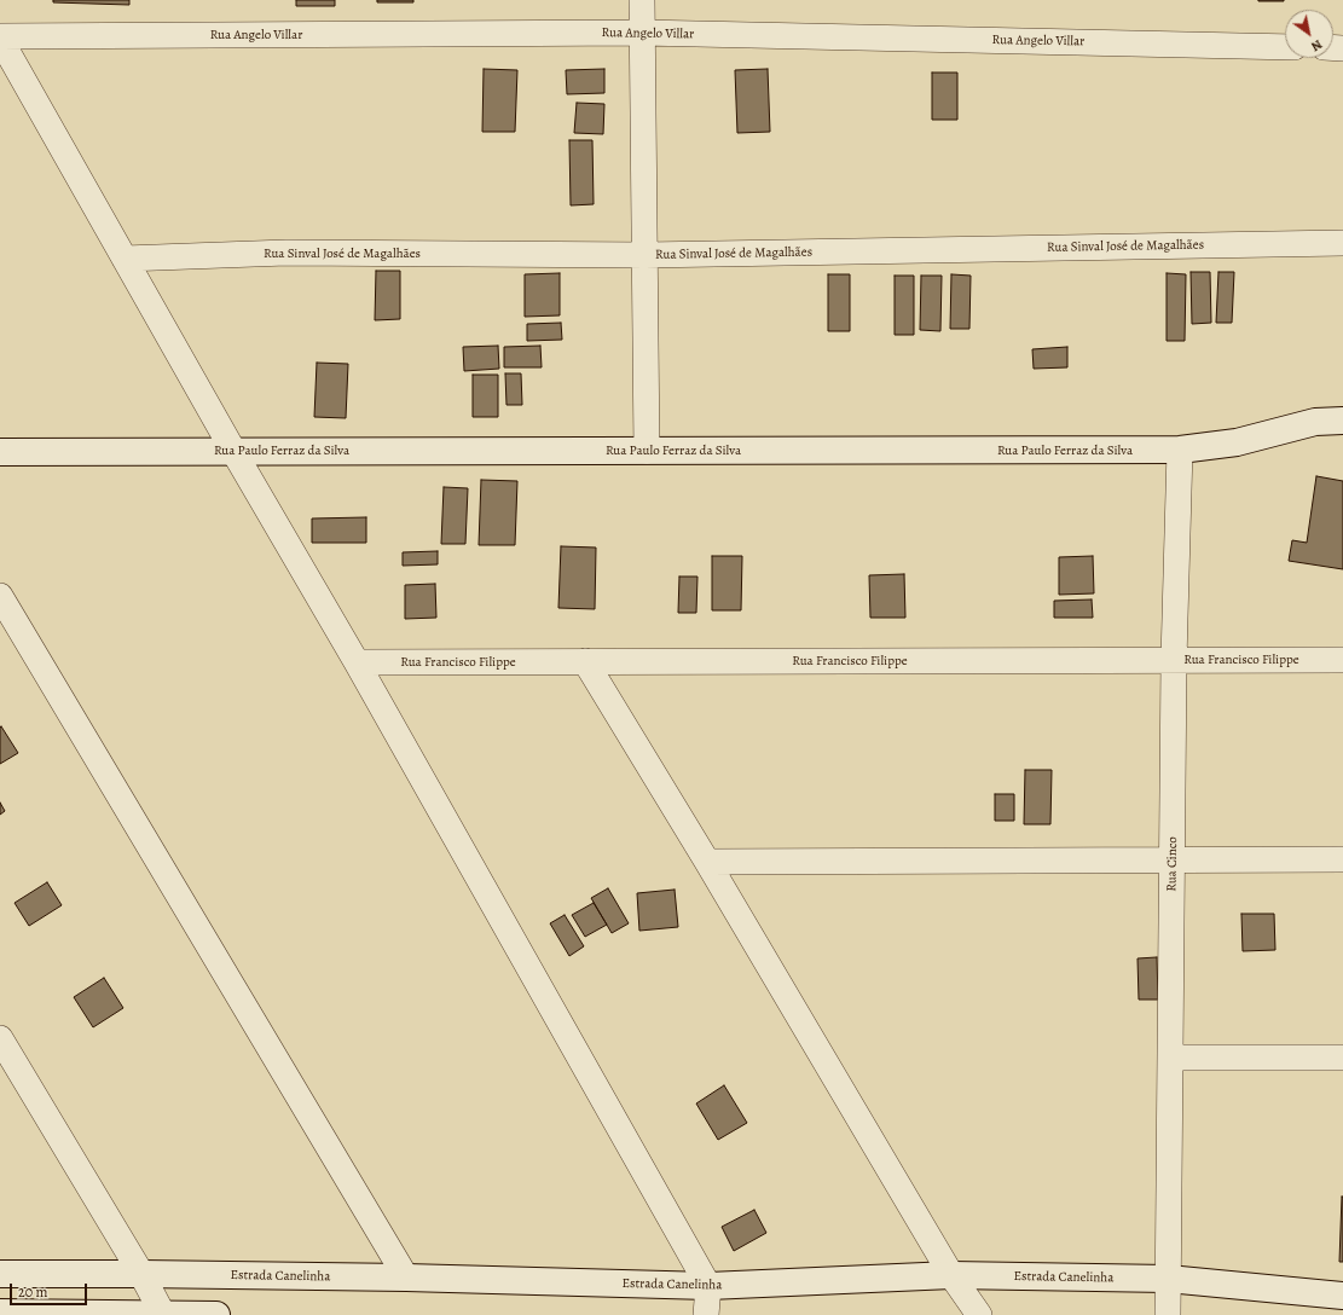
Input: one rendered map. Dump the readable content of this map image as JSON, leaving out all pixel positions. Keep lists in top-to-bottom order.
{
  "streets": {
    "street": [
      "Rua Angelo Villar",
      "Rua Sinval José de Magalhães",
      "Rua Paulo Ferraz da Silva",
      "Rua Francisco Filippe",
      "Rua Cinco",
      "Estrada Canelinha"
    ]
  },
  "crossings": [
    ["Rua Paulo Ferraz da Silva", "Rua Cinco"],
    ["Rua Francisco Filippe", "Rua Cinco"],
    ["Rua Cinco", "Estrada Canelinha"]
  ],
  "scale_bar": "20 m",
  "north": "bottom right"
}
